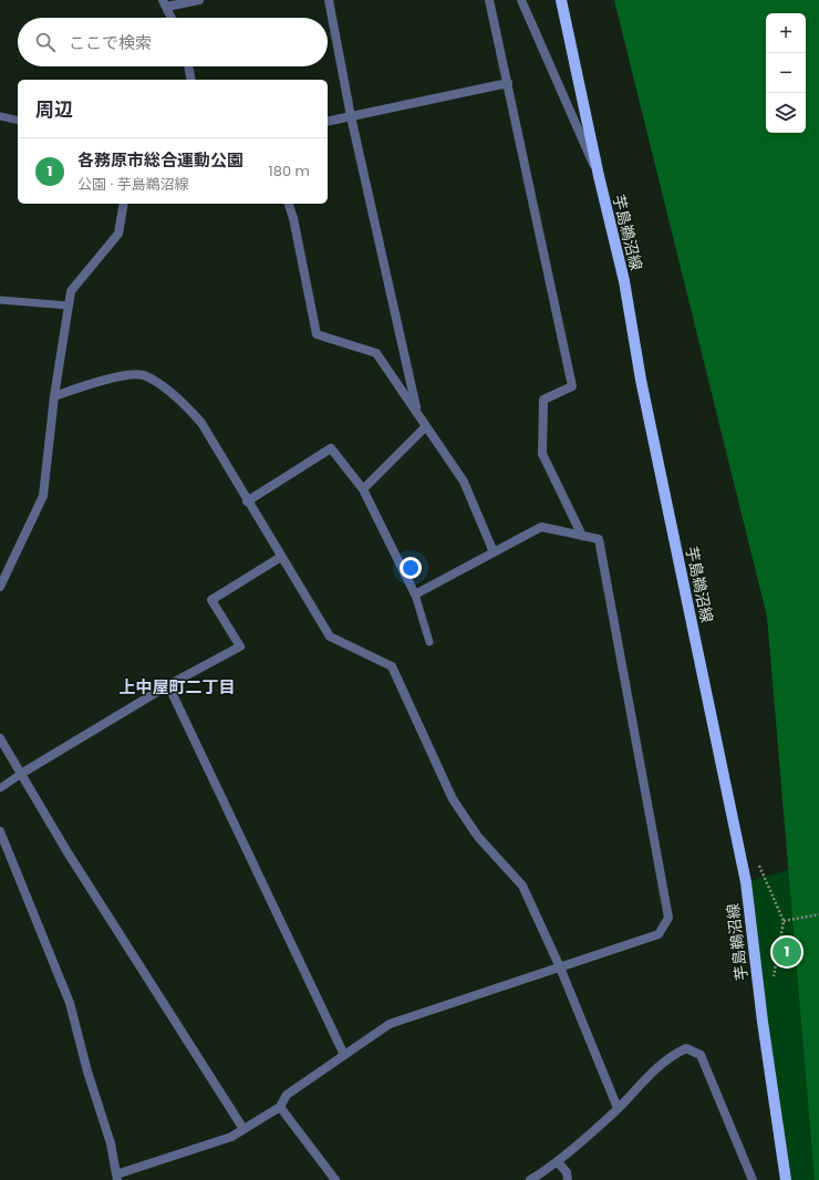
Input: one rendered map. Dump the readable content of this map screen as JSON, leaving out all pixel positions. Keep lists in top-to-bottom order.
{
  "streets": {
    "main road": ["芋島鵜沼線"]
  },
  "districts": ["上中屋町二丁目"],
  "page": {
    "map_buttons": ["+", "−"],
    "search": "ここで検索",
    "heading": "周辺",
    "list": [
      {
        "mark": "1",
        "name": "各務原市総合運動公園",
        "note": "公園 · 芋島鵜沼線",
        "value": "180 m"
      }
    ],
    "pins": "1"
  }
}
